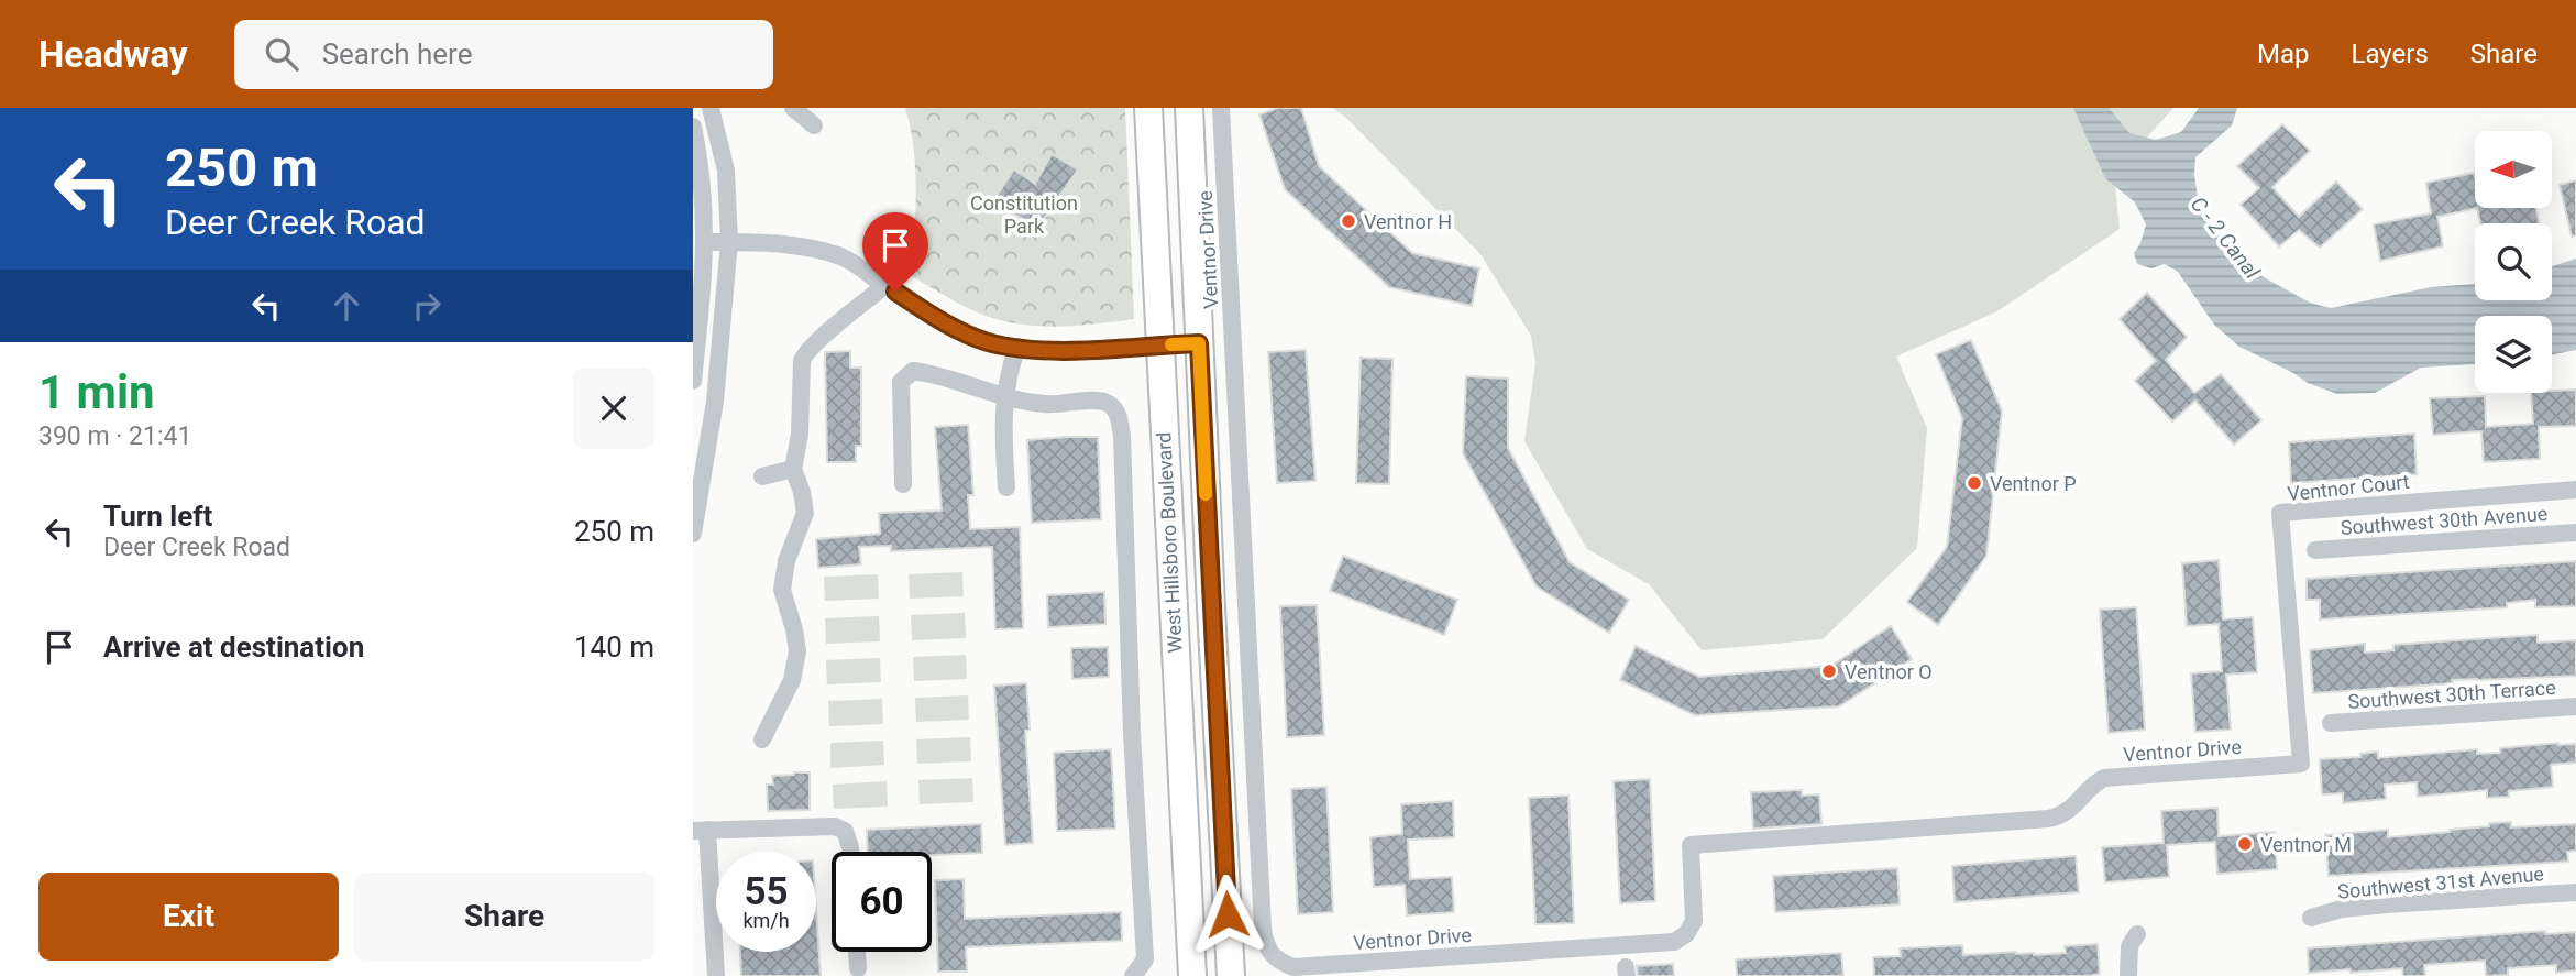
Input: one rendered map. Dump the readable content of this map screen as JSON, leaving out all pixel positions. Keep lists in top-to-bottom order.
{
  "streets": {
    "main road": ["West Hillsboro Boulevard"],
    "street": [
      "Ventnor Drive",
      "Ventnor Court",
      "Southwest 30th Avenue",
      "Southwest 30th Terrace",
      "Southwest 31st Avenue"
    ]
  },
  "crossings": [
    ["Ventnor Drive", "Ventnor Court"]
  ],
  "water": ["C - 2 Canal"],
  "parks": ["Constitution Park"],
  "places": [
    "Ventnor H",
    "Ventnor P",
    "Ventnor O",
    "Ventnor M"
  ],
  "north": "left",
  "page": {
    "header": "Headway",
    "search": "Search here",
    "nav": ["Map", "Layers", "Share"],
    "turn": ["250 m", "Deer Creek Road"],
    "heading": ["1 min", "390 m · 21:41"],
    "list": [
      {
        "name": "Turn left",
        "note": "Deer Creek Road",
        "value": "250 m"
      },
      {
        "name": "Arrive at destination",
        "value": "140 m"
      }
    ],
    "speed": "55 km/h",
    "limit": "60",
    "buttons": ["Exit", "Share"]
  }
}
